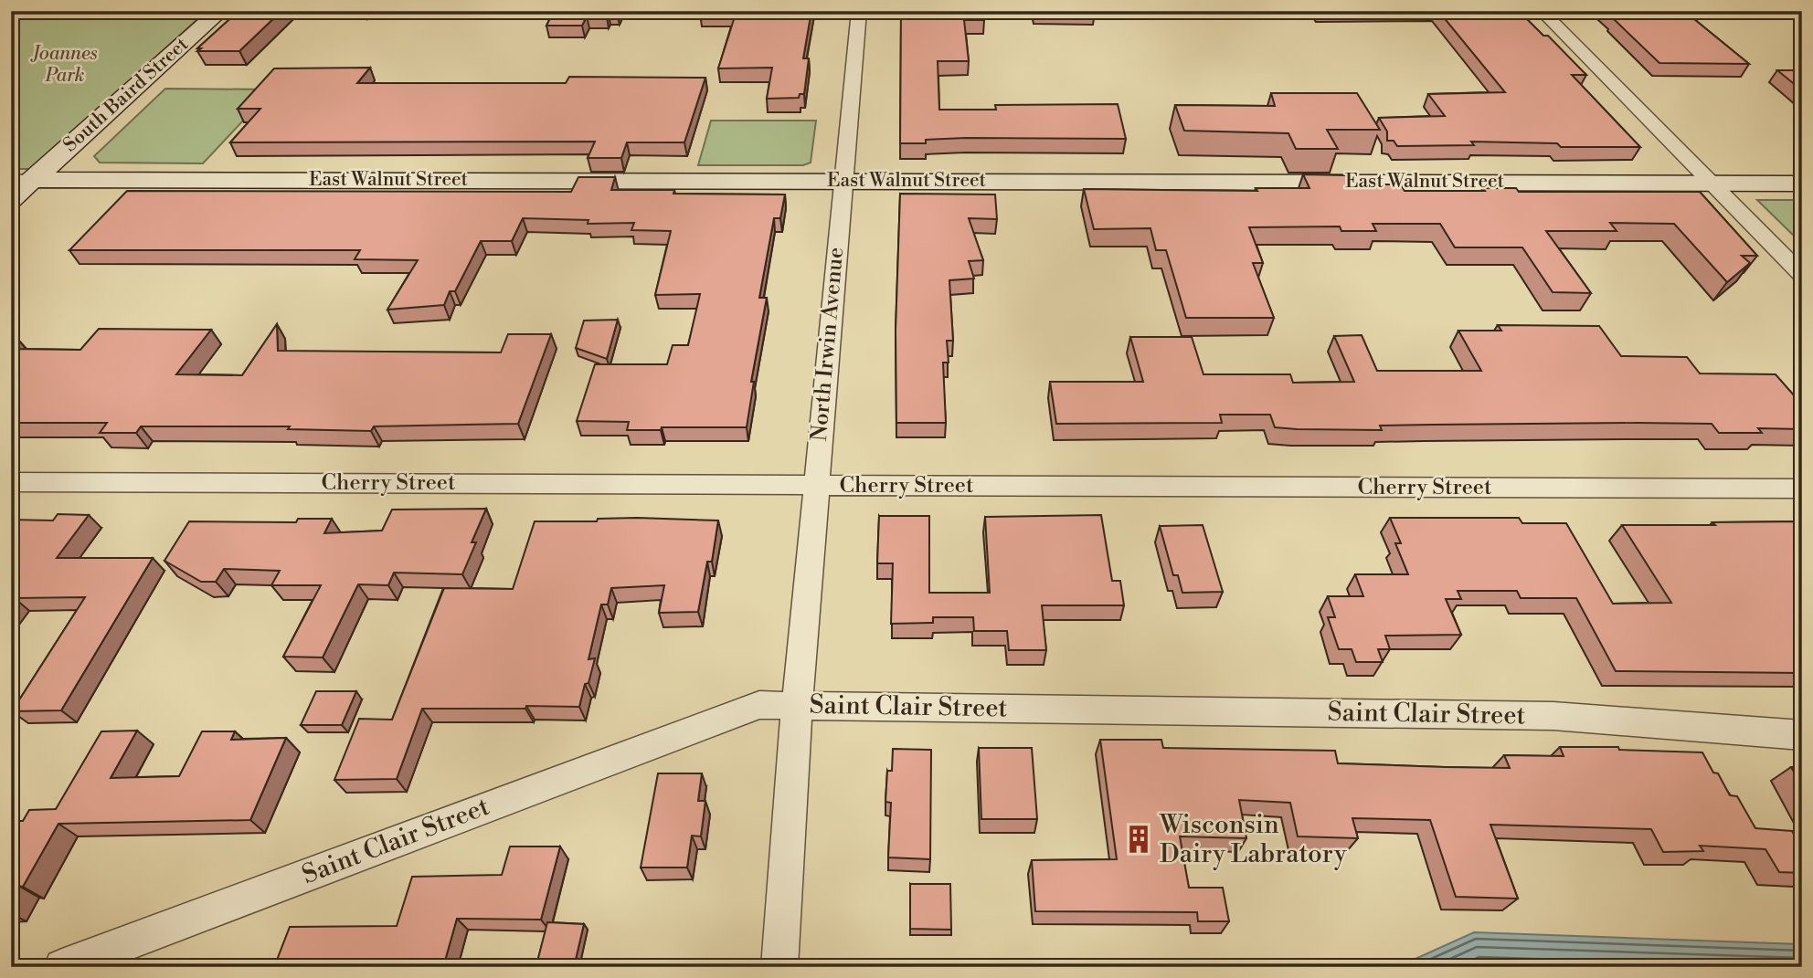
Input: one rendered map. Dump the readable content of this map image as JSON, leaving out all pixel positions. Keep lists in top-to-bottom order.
{
  "streets": {
    "street": [
      "South Baird Street",
      "East Walnut Street",
      "North Irwin Avenue",
      "Cherry Street",
      "Saint Clair Street"
    ]
  },
  "crossings": [
    ["South Baird Street", "East Walnut Street"],
    ["East Walnut Street", "North Irwin Avenue"],
    ["North Irwin Avenue", "Cherry Street"],
    ["North Irwin Avenue", "Saint Clair Street"]
  ],
  "parks": ["Joannes Park"],
  "places": {
    "building": ["Wisconsin Dairy Labratory"]
  }
}
